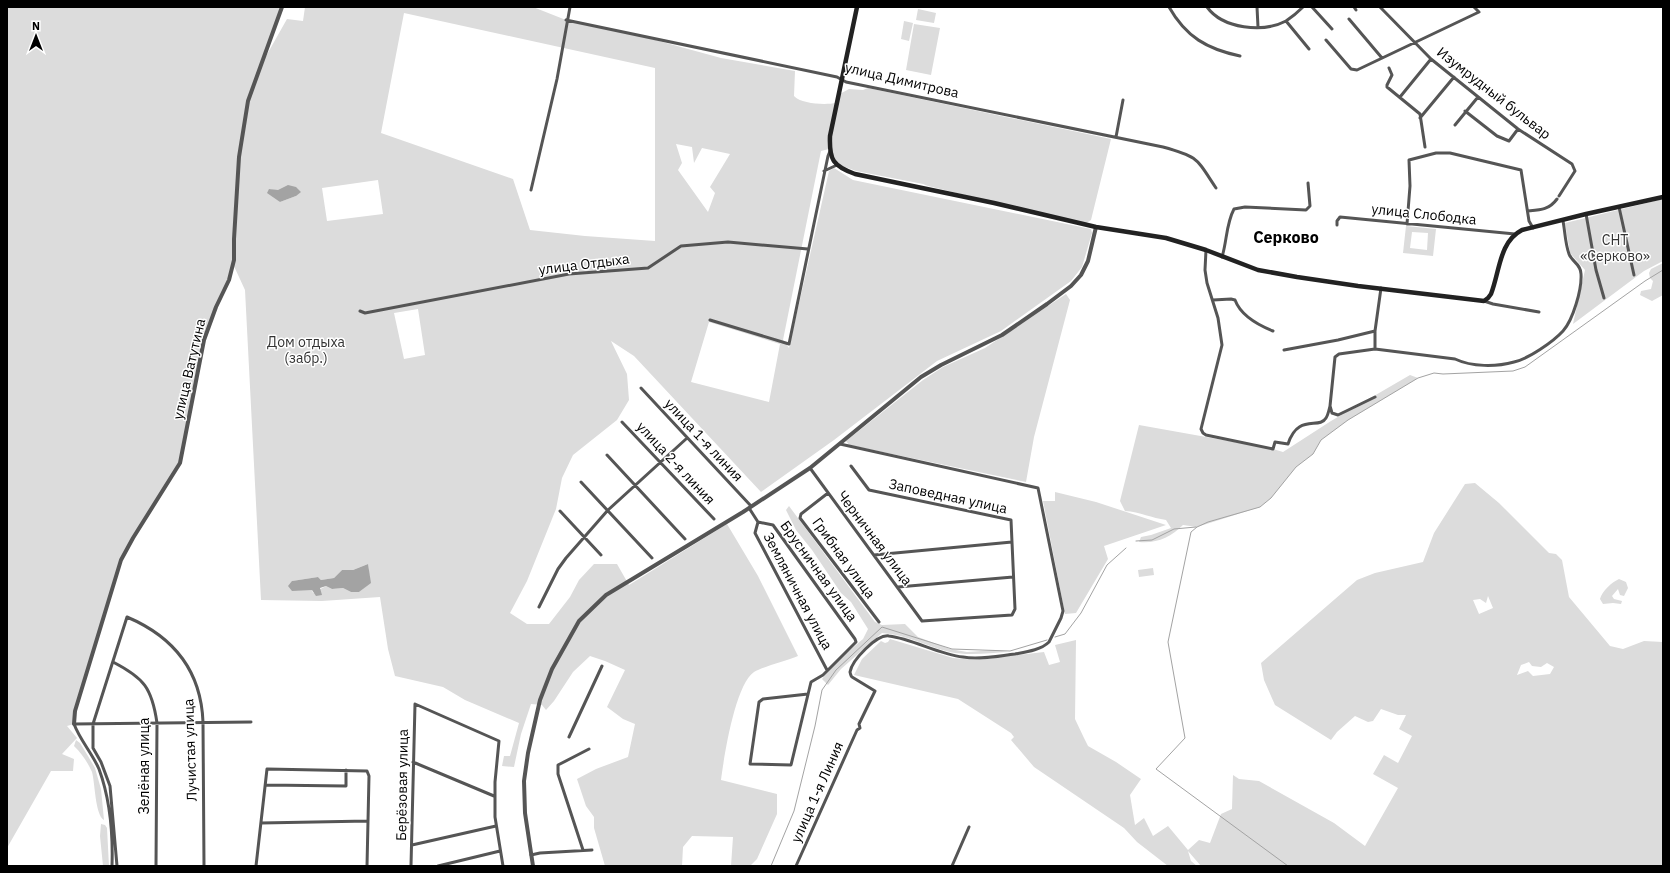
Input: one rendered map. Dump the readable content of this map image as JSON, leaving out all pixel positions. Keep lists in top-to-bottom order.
{
  "streets": {
    "street": [
      "улица Димитрова",
      "Изумрудный бульвар",
      "улица Слободка",
      "улица Отдыха",
      "улица Ватутина",
      "улица 1-я линия",
      "улица 2-я линия",
      "Заповедная улица",
      "Черничная улица",
      "Грибная улица",
      "Брусничная улица",
      "Земляничная улица",
      "Лучистая улица",
      "Зелёная улица",
      "Берёзовая улица",
      "улица 1-я Линия"
    ]
  },
  "crossings": [
    ["улица 1-я линия", "Брусничная улица"],
    ["улица 1-я линия", "Земляничная улица"],
    ["Заповедная улица", "Черничная улица"],
    ["Черничная улица", "Грибная улица"],
    ["Брусничная улица", "Земляничная улица"],
    ["Лучистая улица", "Зелёная улица"]
  ],
  "districts": ["Серково"],
  "parks": ["СНТ «Серково»", "Дом отдыха (забр.)"],
  "north": "top"
}
